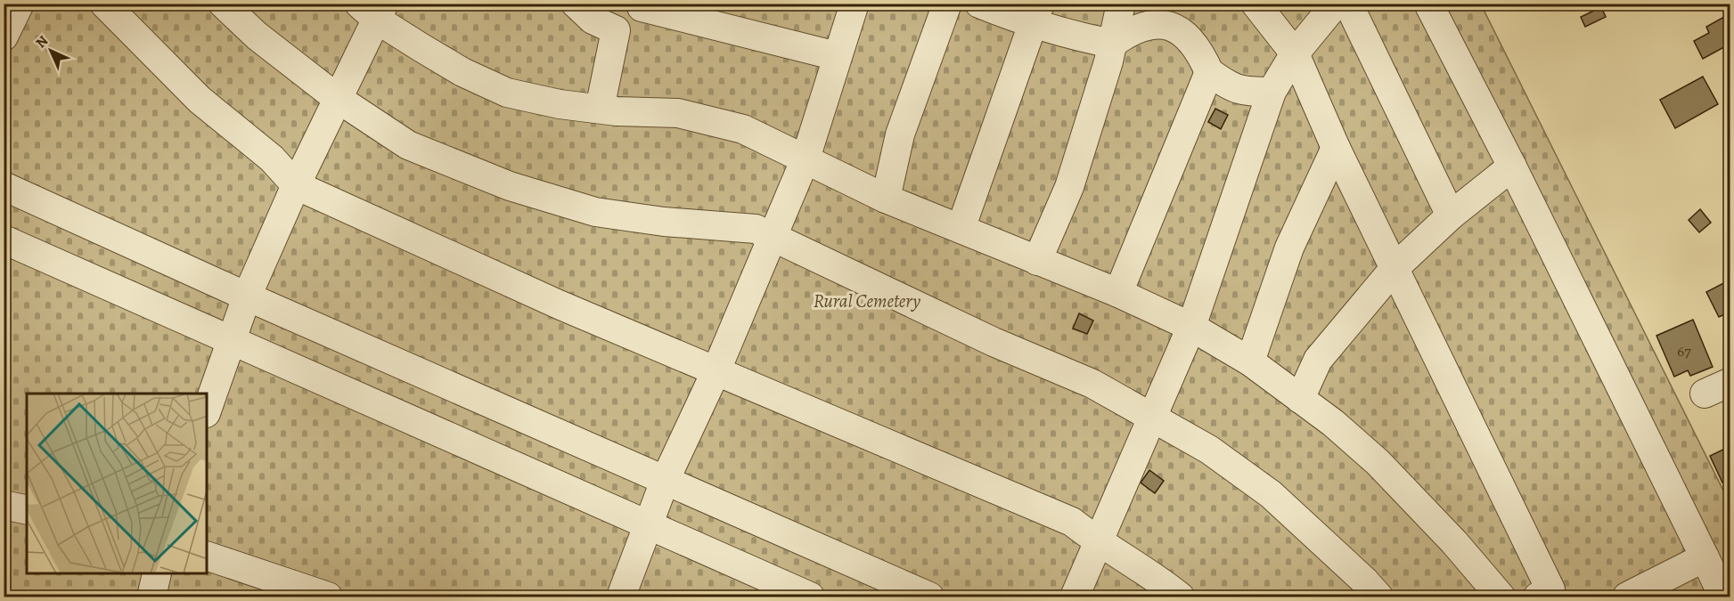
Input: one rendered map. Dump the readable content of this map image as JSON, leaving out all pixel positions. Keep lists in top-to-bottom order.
{
  "parks": ["Rural Cemetery"],
  "house_numbers": ["67"],
  "north": "top left"
}
